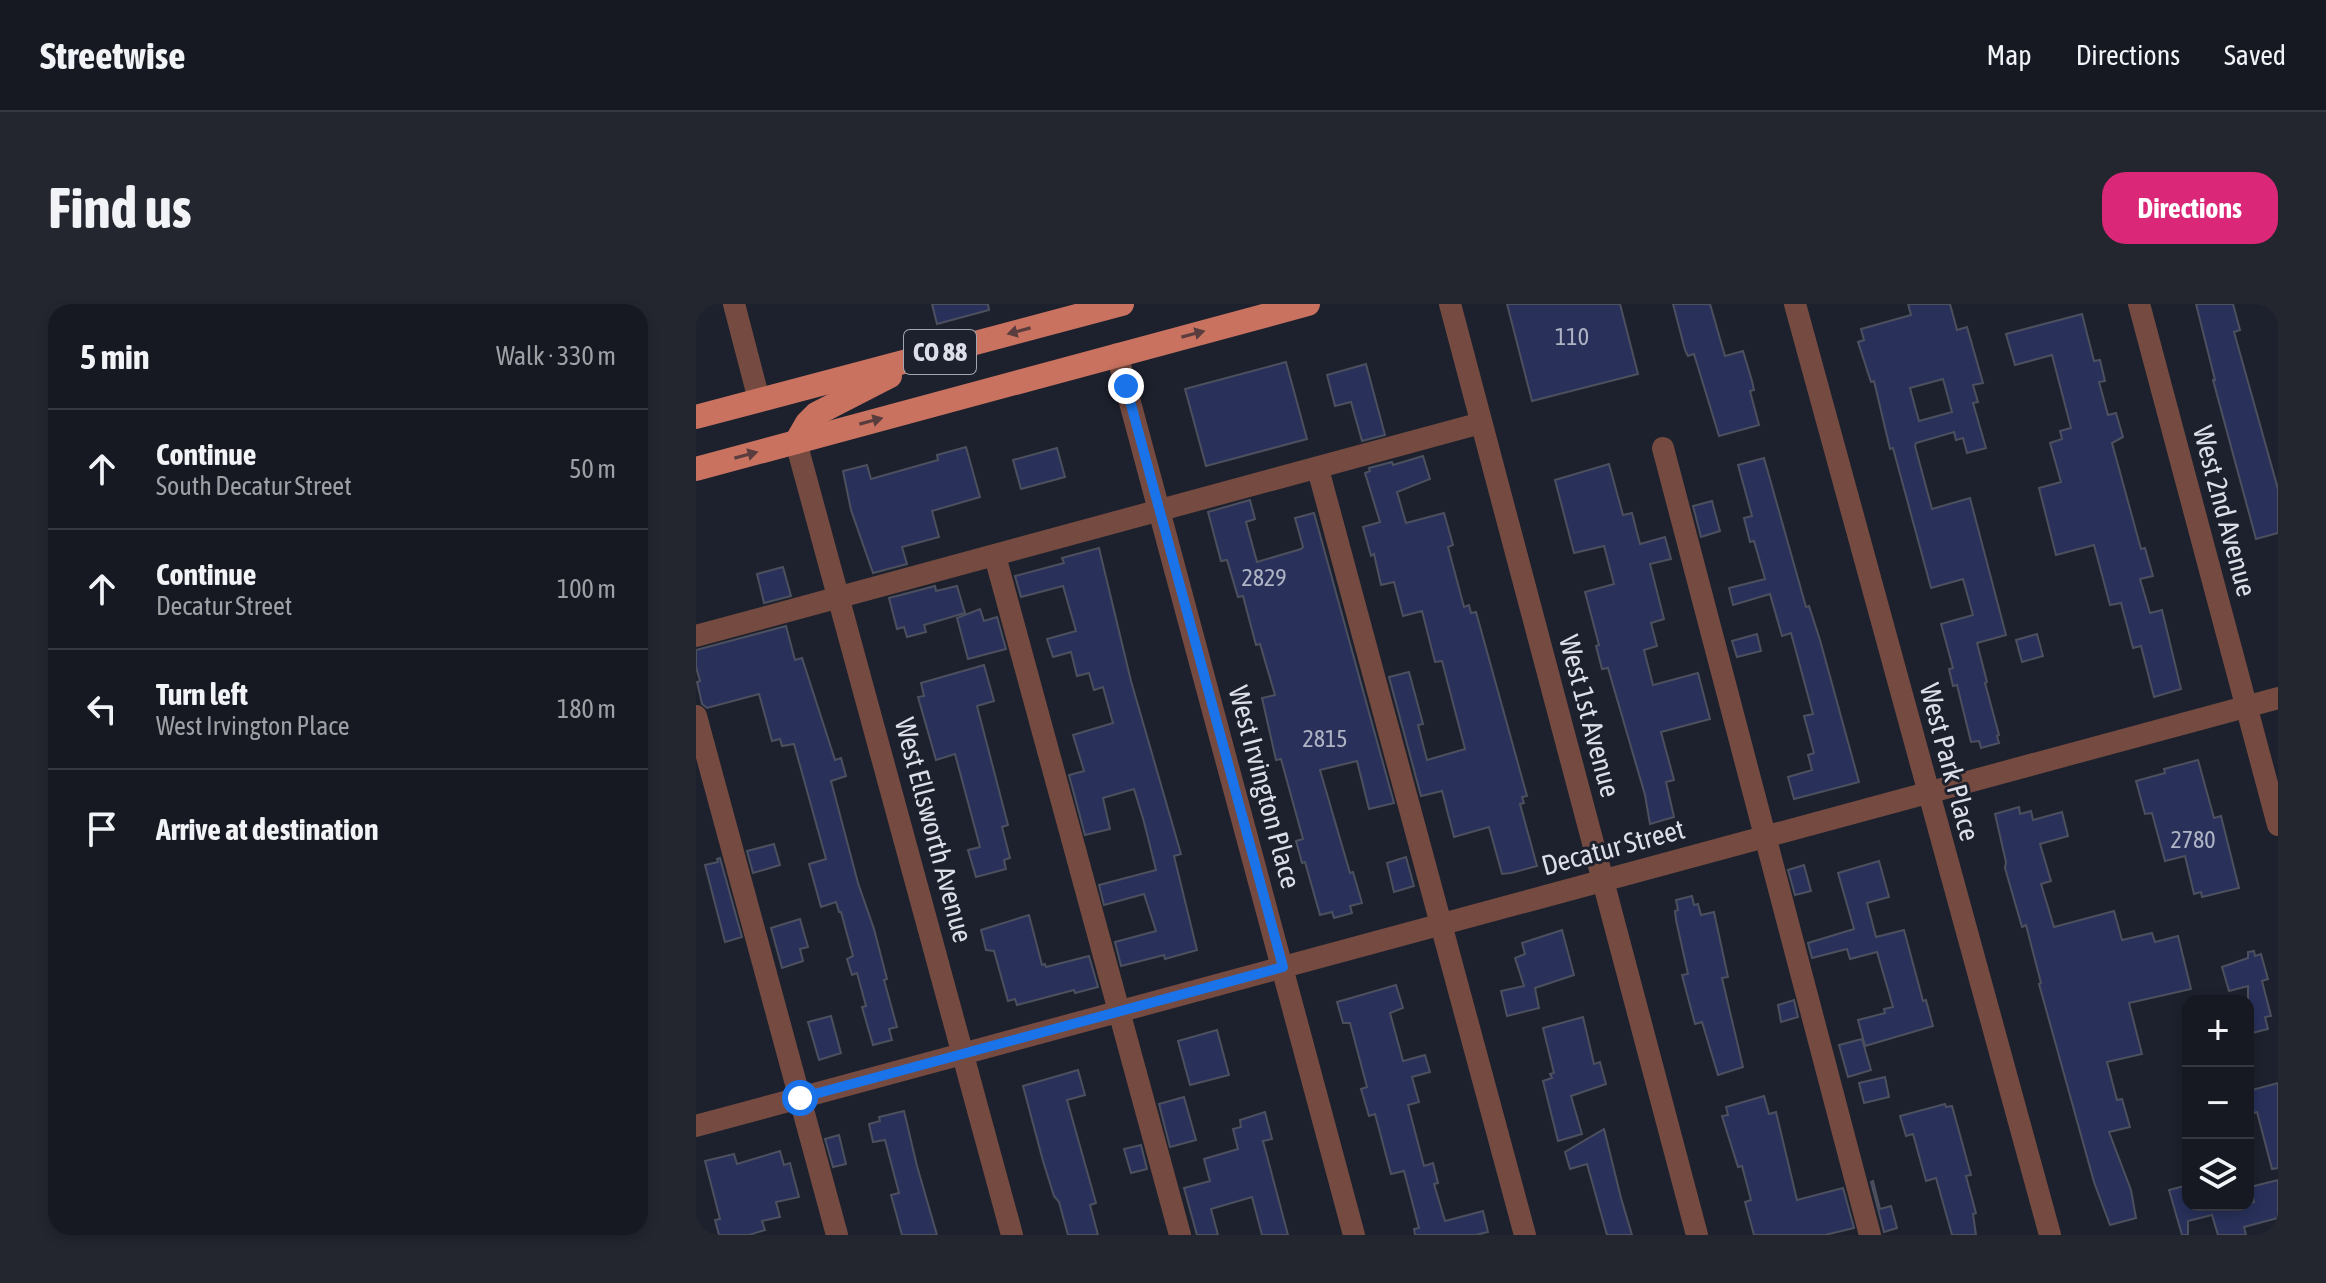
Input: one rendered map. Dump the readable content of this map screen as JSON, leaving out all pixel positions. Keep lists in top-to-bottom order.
{
  "streets": {
    "main road": ["CO 88"],
    "street": [
      "West 2nd Avenue",
      "West 1st Avenue",
      "West Park Place",
      "West Irvington Place",
      "West Ellsworth Avenue",
      "Decatur Street"
    ]
  },
  "crossings": [
    ["CO 88", "West Irvington Place"],
    ["CO 88", "West Ellsworth Avenue"],
    ["West 2nd Avenue", "Decatur Street"],
    ["West 1st Avenue", "Decatur Street"],
    ["West Park Place", "Decatur Street"],
    ["West Irvington Place", "Decatur Street"],
    ["West Ellsworth Avenue", "Decatur Street"]
  ],
  "house_numbers": [
    "110",
    "2829",
    "2815",
    "2780"
  ],
  "page": {
    "header": "Streetwise",
    "nav": ["Map", "Directions", "Saved"],
    "buttons": "Directions",
    "title": "Find us",
    "heading": ["5 min", "Walk · 330 m"],
    "list": [
      ["Continue", "South Decatur Street", "50 m"],
      ["Continue", "Decatur Street", "100 m"],
      ["Turn left", "West Irvington Place", "180 m"],
      "Arrive at destination"
    ],
    "map_buttons": ["+", "−"]
  }
}
